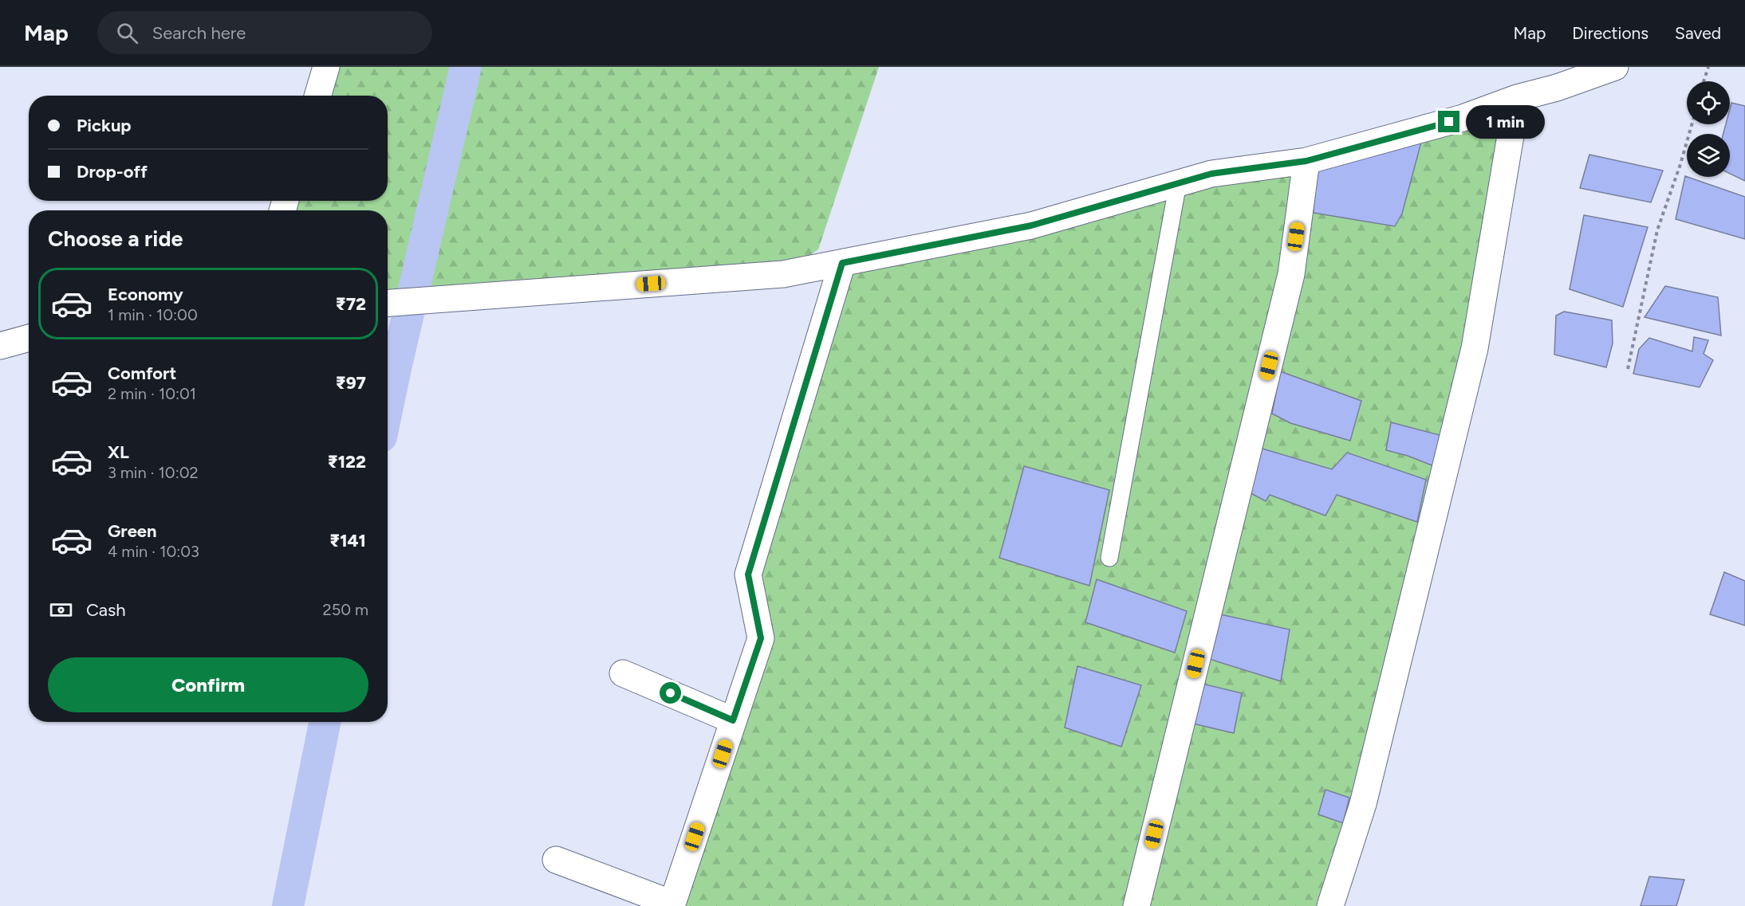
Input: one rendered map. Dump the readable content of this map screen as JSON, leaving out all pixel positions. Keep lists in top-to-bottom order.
{
  "page": {
    "header": "Map",
    "search": "Search here",
    "nav": ["Map", "Directions", "Saved"],
    "banner": ["Pickup", "Drop-off"],
    "bubble": "1 min",
    "heading": "Choose a ride",
    "list": [
      {
        "name": "Economy",
        "note": "1 min · 10:00",
        "value": "₹72"
      },
      {
        "name": "Comfort",
        "note": "2 min · 10:01",
        "value": "₹97"
      },
      {
        "name": "XL",
        "note": "3 min · 10:02",
        "value": "₹122"
      },
      {
        "name": "Green",
        "note": "4 min · 10:03",
        "value": "₹141"
      }
    ],
    "pay": ["Cash", "250 m"],
    "buttons": "Confirm"
  }
}
